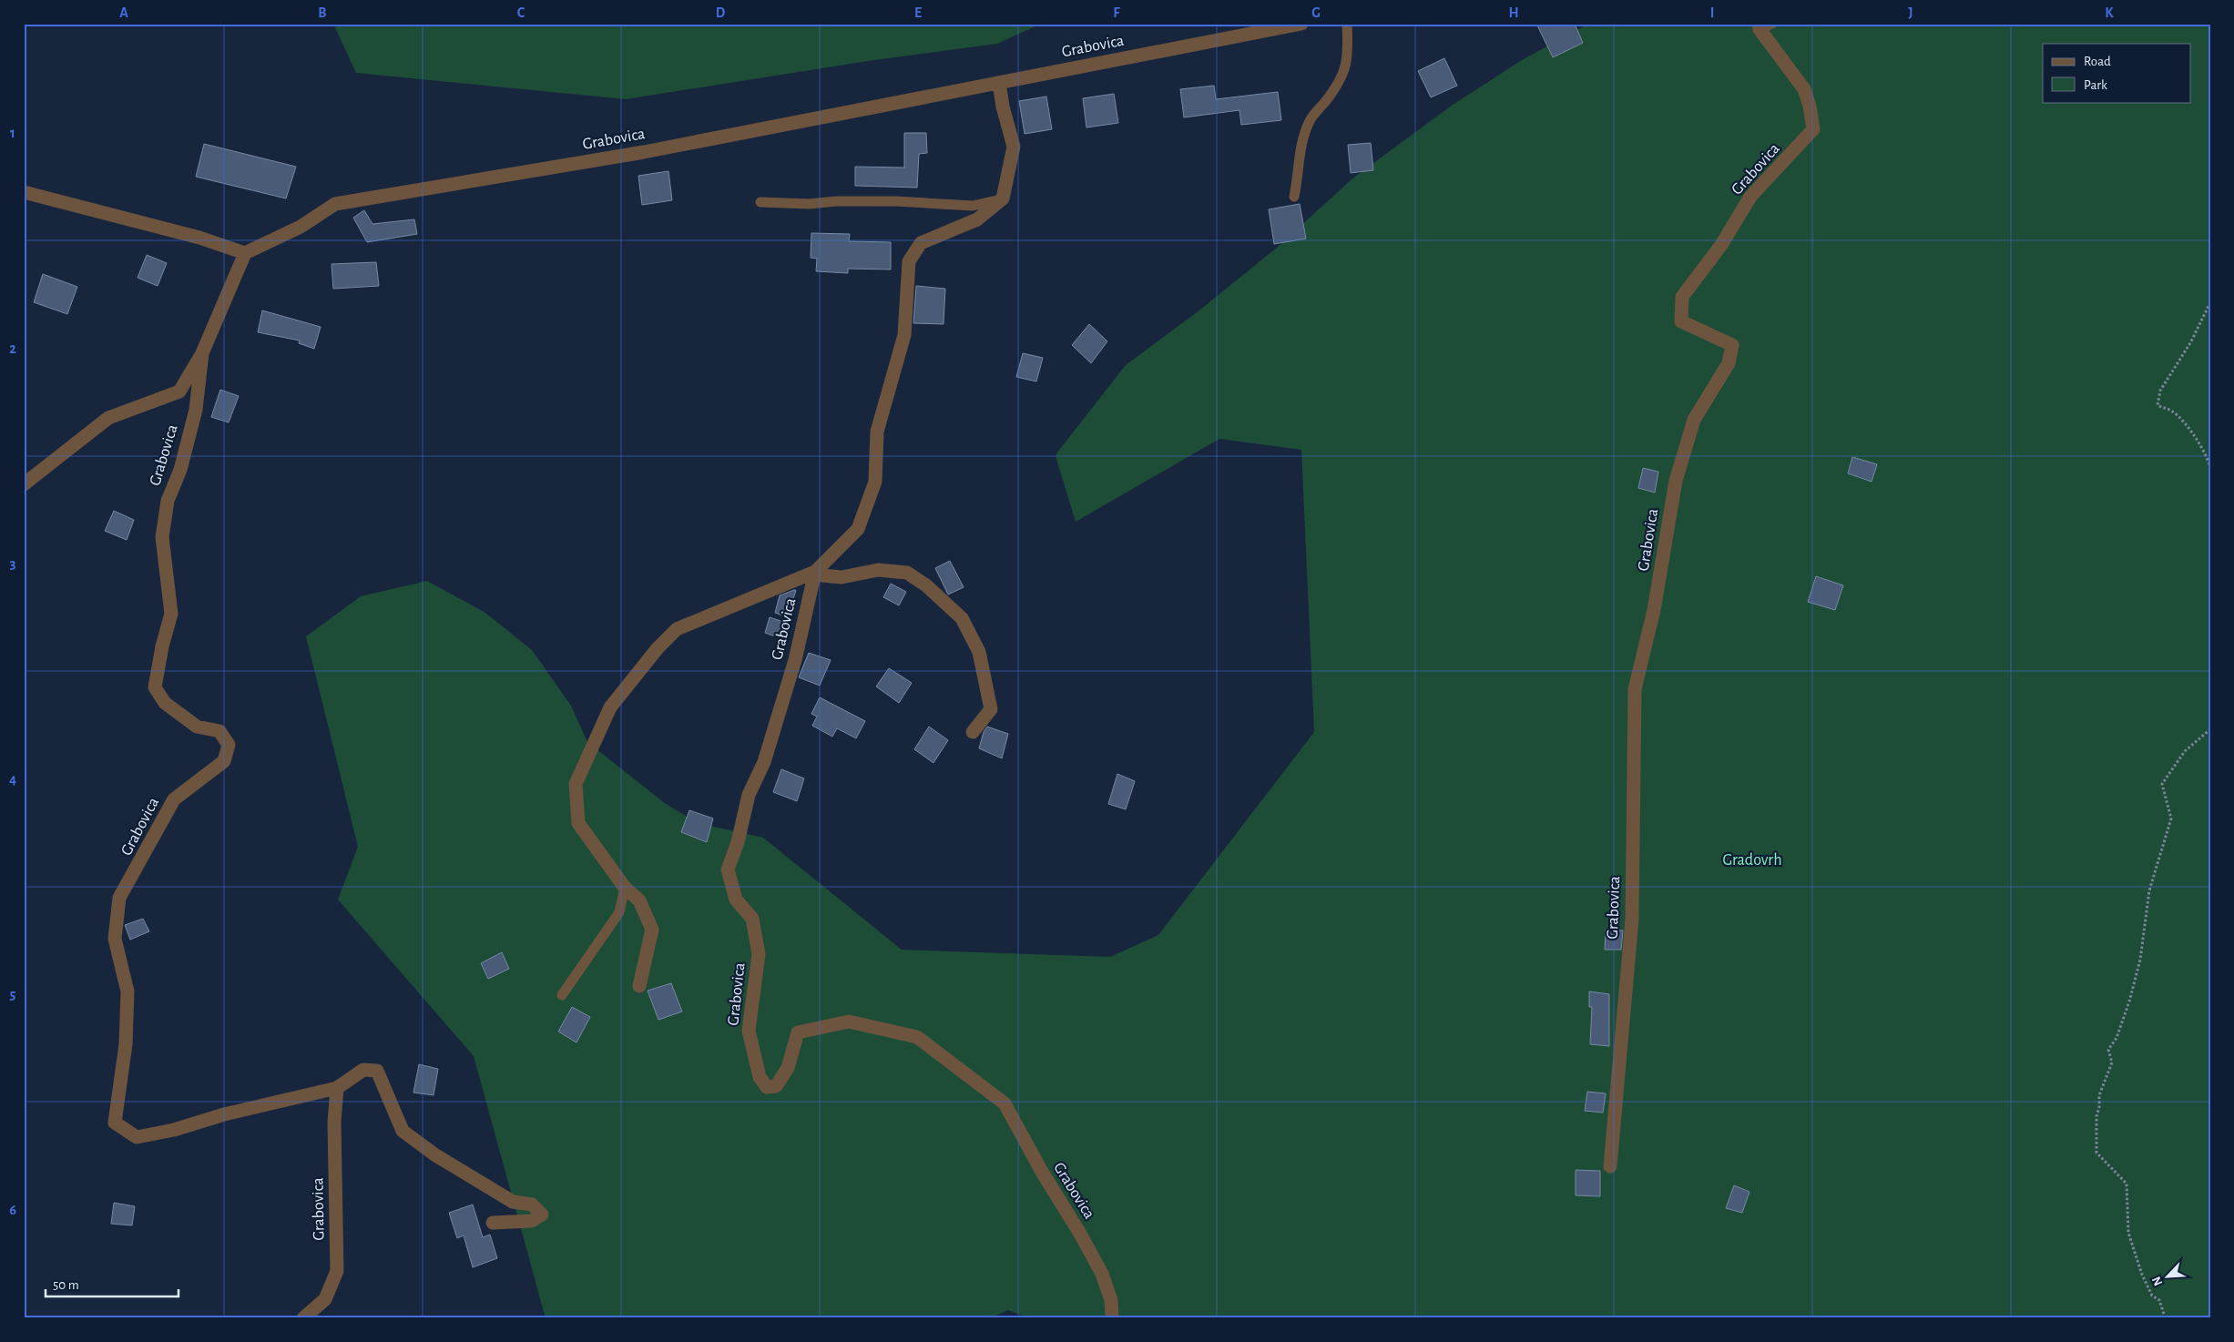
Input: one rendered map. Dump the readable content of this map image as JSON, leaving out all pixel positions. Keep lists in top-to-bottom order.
{
  "streets": {
    "street": ["Grabovica"]
  },
  "parks": ["Gradovrh"],
  "legend": ["Road", "Park"],
  "scale_bar": "50 m",
  "north": "bottom left",
  "grid": {
    "columns": [
      "A",
      "B",
      "C",
      "D",
      "E",
      "F",
      "G",
      "H",
      "I",
      "J",
      "K"
    ],
    "rows": [
      "1",
      "2",
      "3",
      "4",
      "5",
      "6"
    ]
  }
}
